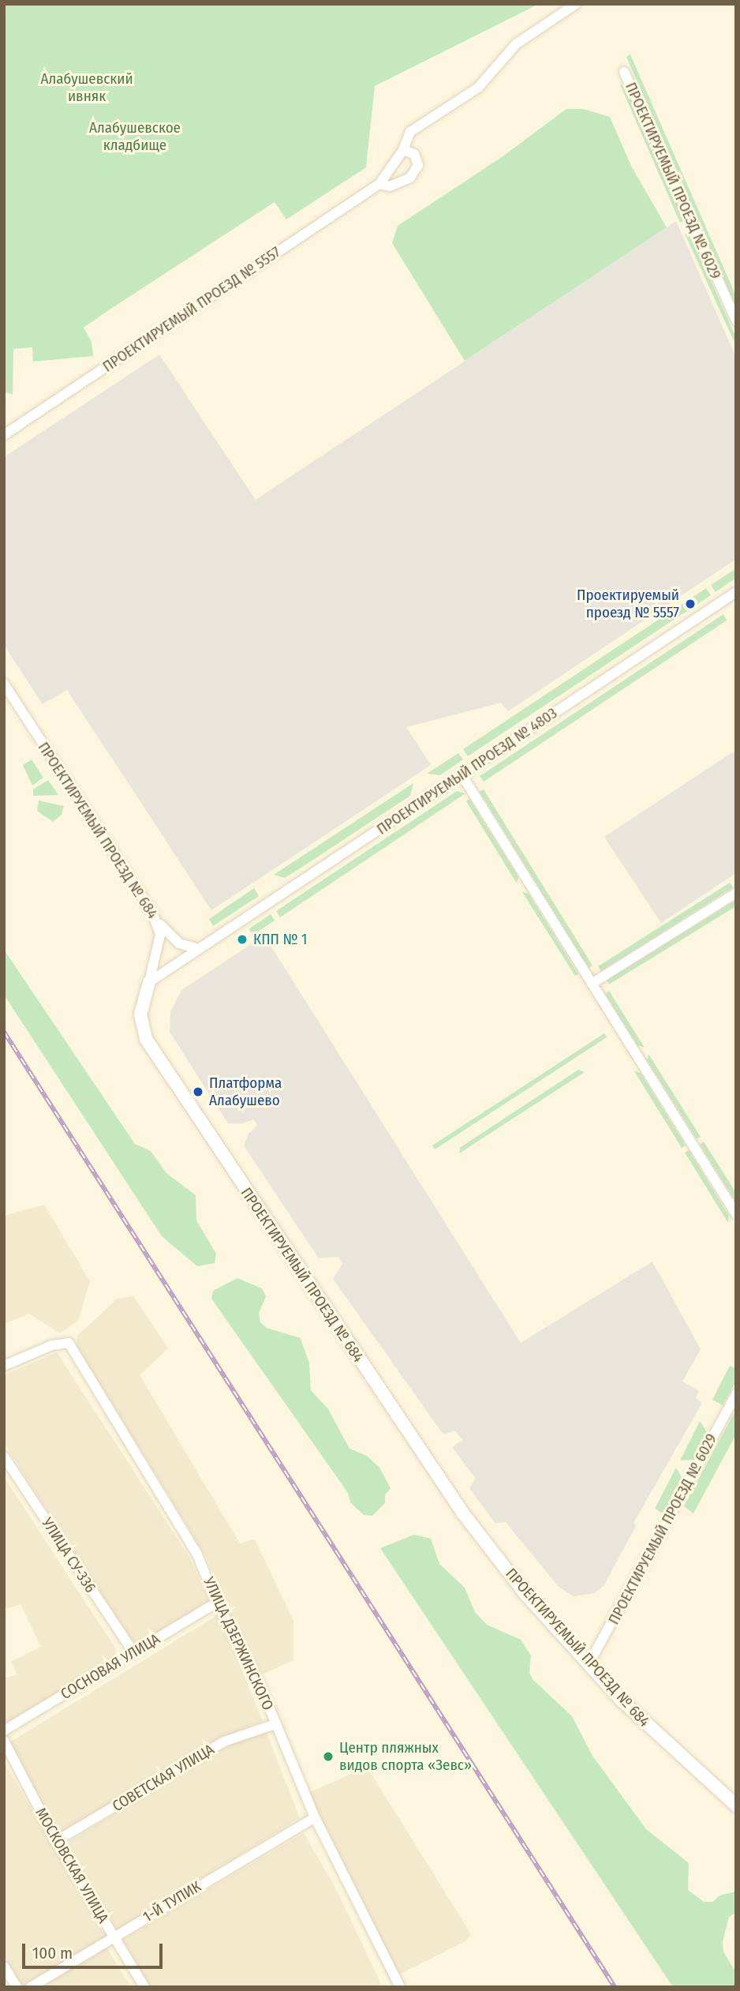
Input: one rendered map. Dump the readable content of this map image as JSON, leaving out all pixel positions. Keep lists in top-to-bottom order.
{
  "streets": {
    "street": [
      "ПРОЕКТИРУЕМЫЙ ПРОЕЗД № 6029",
      "ПРОЕКТИРУЕМЫЙ ПРОЕЗД № 5557",
      "ПРОЕКТИРУЕМЫЙ ПРОЕЗД № 4803",
      "ПРОЕКТИРУЕМЫЙ ПРОЕЗД № 684",
      "УЛИЦА СУ-336",
      "УЛИЦА ДЗЕРЖИНСКОГО",
      "СОСНОВАЯ УЛИЦА",
      "СОВЕТСКАЯ УЛИЦА",
      "МОСКОВСКАЯ УЛИЦА",
      "1-Й ТУПИК"
    ]
  },
  "crossings": [
    ["ПРОЕКТИРУЕМЫЙ ПРОЕЗД № 6029", "ПРОЕКТИРУЕМЫЙ ПРОЕЗД № 684"],
    ["ПРОЕКТИРУЕМЫЙ ПРОЕЗД № 4803", "ПРОЕКТИРУЕМЫЙ ПРОЕЗД № 684"],
    ["УЛИЦА СУ-336", "СОСНОВАЯ УЛИЦА"],
    ["УЛИЦА ДЗЕРЖИНСКОГО", "СОСНОВАЯ УЛИЦА"],
    ["УЛИЦА ДЗЕРЖИНСКОГО", "СОВЕТСКАЯ УЛИЦА"],
    ["УЛИЦА ДЗЕРЖИНСКОГО", "1-Й ТУПИК"],
    ["СОВЕТСКАЯ УЛИЦА", "МОСКОВСКАЯ УЛИЦА"],
    ["МОСКОВСКАЯ УЛИЦА", "1-Й ТУПИК"]
  ],
  "parks": ["Алабушевский ивняк", "Алабушевское кладбище"],
  "places": [
    "Проектируемый проезд № 5557",
    "КПП № 1",
    "Платформа Алабушево",
    "Центр пляжных видов спорта «Зевс»"
  ],
  "scale_bar": "100 m"
}
